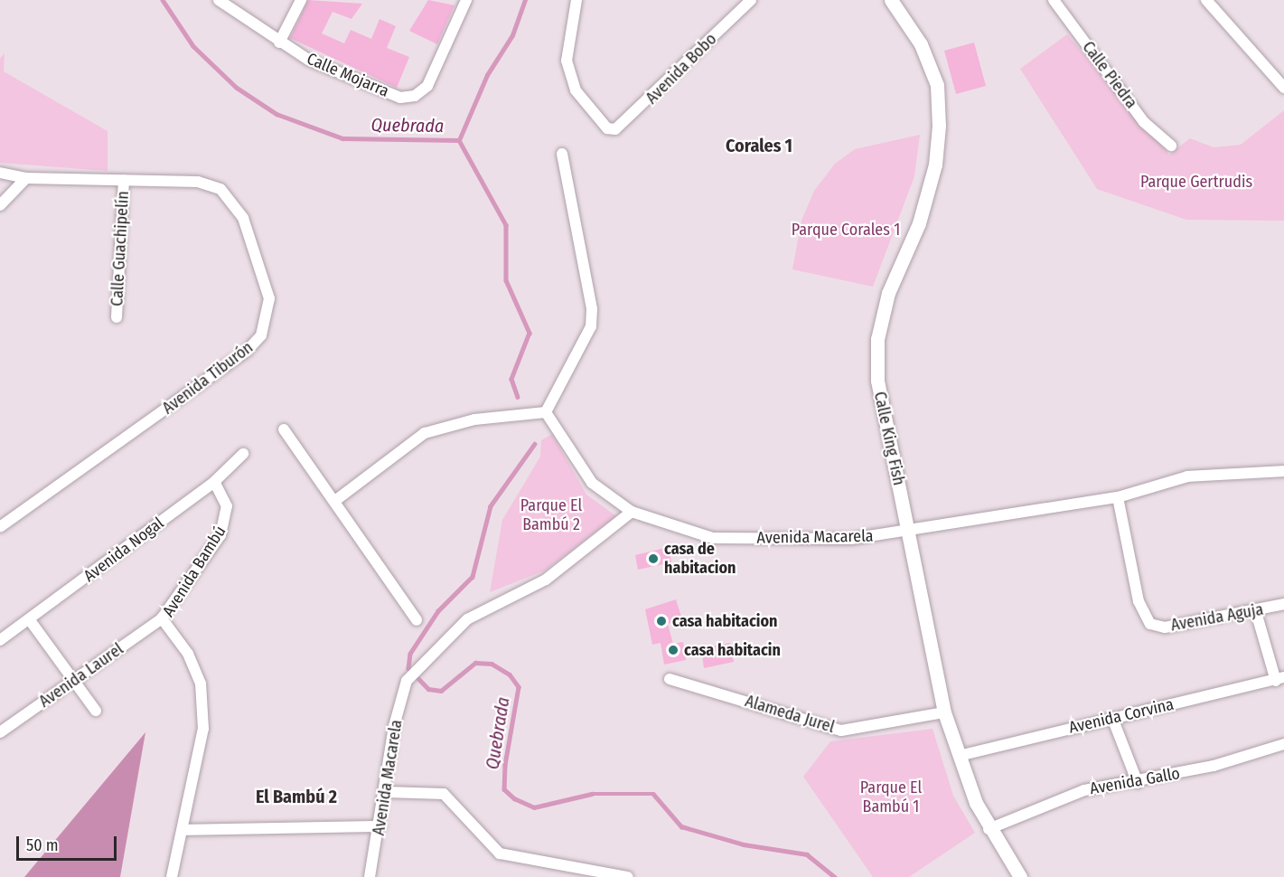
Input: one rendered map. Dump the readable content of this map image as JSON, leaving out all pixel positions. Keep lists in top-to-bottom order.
{
  "streets": {
    "street": [
      "Avenida Bobo",
      "Calle Mojarra",
      "Calle Piedra",
      "Calle Guachipelín",
      "Avenida Tiburón",
      "Calle King Fish",
      "Avenida Macarela",
      "Avenida Nogal",
      "Avenida Bambú",
      "Avenida Aguja",
      "Avenida Laurel",
      "Alameda Jurel",
      "Avenida Corvina",
      "Avenida Gallo"
    ]
  },
  "crossings": [
    ["Calle Guachipelín", "Avenida Tiburón"],
    ["Calle King Fish", "Avenida Macarela"],
    ["Calle King Fish", "Alameda Jurel"],
    ["Calle King Fish", "Avenida Corvina"],
    ["Calle King Fish", "Avenida Gallo"],
    ["Avenida Macarela", "Avenida Aguja"],
    ["Avenida Nogal", "Avenida Bambú"],
    ["Avenida Bambú", "Avenida Laurel"]
  ],
  "districts": ["Corales 1", "El Bambú 2"],
  "water": ["Quebrada"],
  "parks": [
    "Parque Gertrudis",
    "Parque Corales 1",
    "Parque El Bambú 2",
    "Parque El Bambú 1"
  ],
  "places": ["casa de habitacion", "casa habitacion", "casa habitacin"],
  "scale_bar": "50 m"
}
